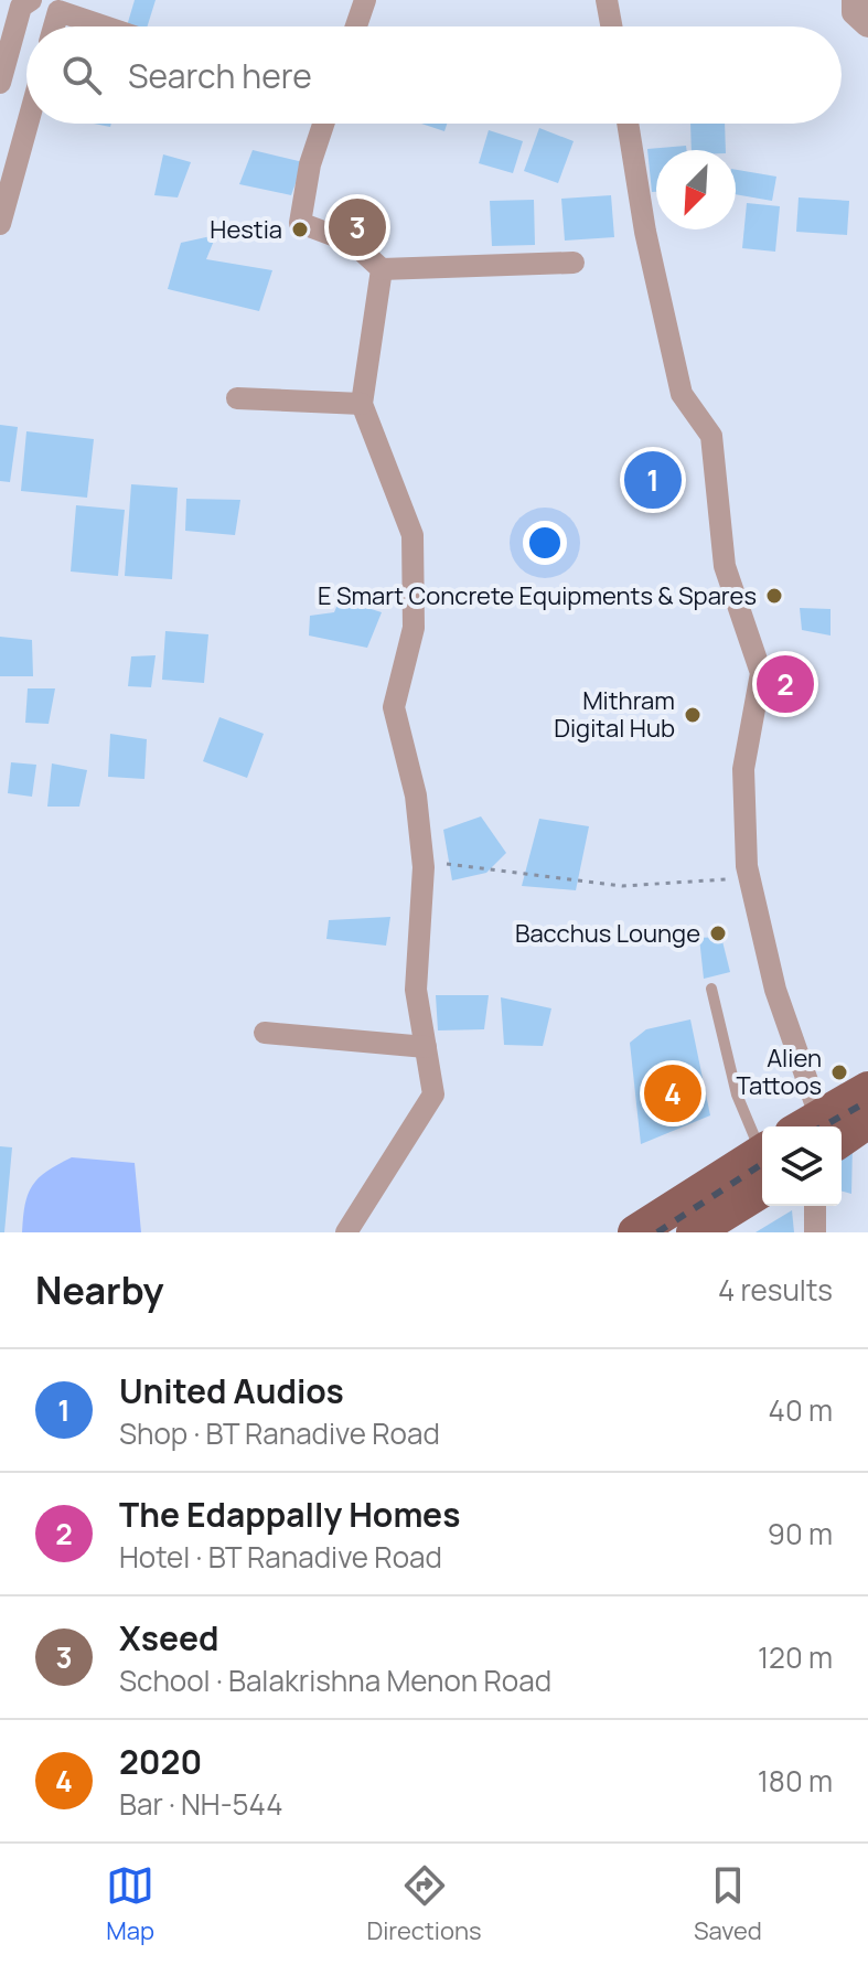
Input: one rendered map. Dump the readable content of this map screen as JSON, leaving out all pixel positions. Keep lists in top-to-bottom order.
{
  "places": [
    "Hestia",
    "E Smart Concrete Equipments & Spares",
    "Mithram Digital Hub",
    "Bacchus Lounge",
    "Alien Tattoos"
  ],
  "north": "bottom left",
  "page": {
    "search": "Search here",
    "pins": [
      "3",
      "1",
      "2",
      "4"
    ],
    "heading": ["Nearby", "4 results"],
    "list": [
      {
        "mark": "1",
        "name": "United Audios",
        "note": "Shop · BT Ranadive Road",
        "value": "40 m"
      },
      {
        "mark": "2",
        "name": "The Edappally Homes",
        "note": "Hotel · BT Ranadive Road",
        "value": "90 m"
      },
      {
        "mark": "3",
        "name": "Xseed",
        "note": "School · Balakrishna Menon Road",
        "value": "120 m"
      },
      {
        "mark": "4",
        "name": "2020",
        "note": "Bar · NH-544",
        "value": "180 m"
      }
    ],
    "nav": ["Map", "Directions", "Saved"]
  }
}
